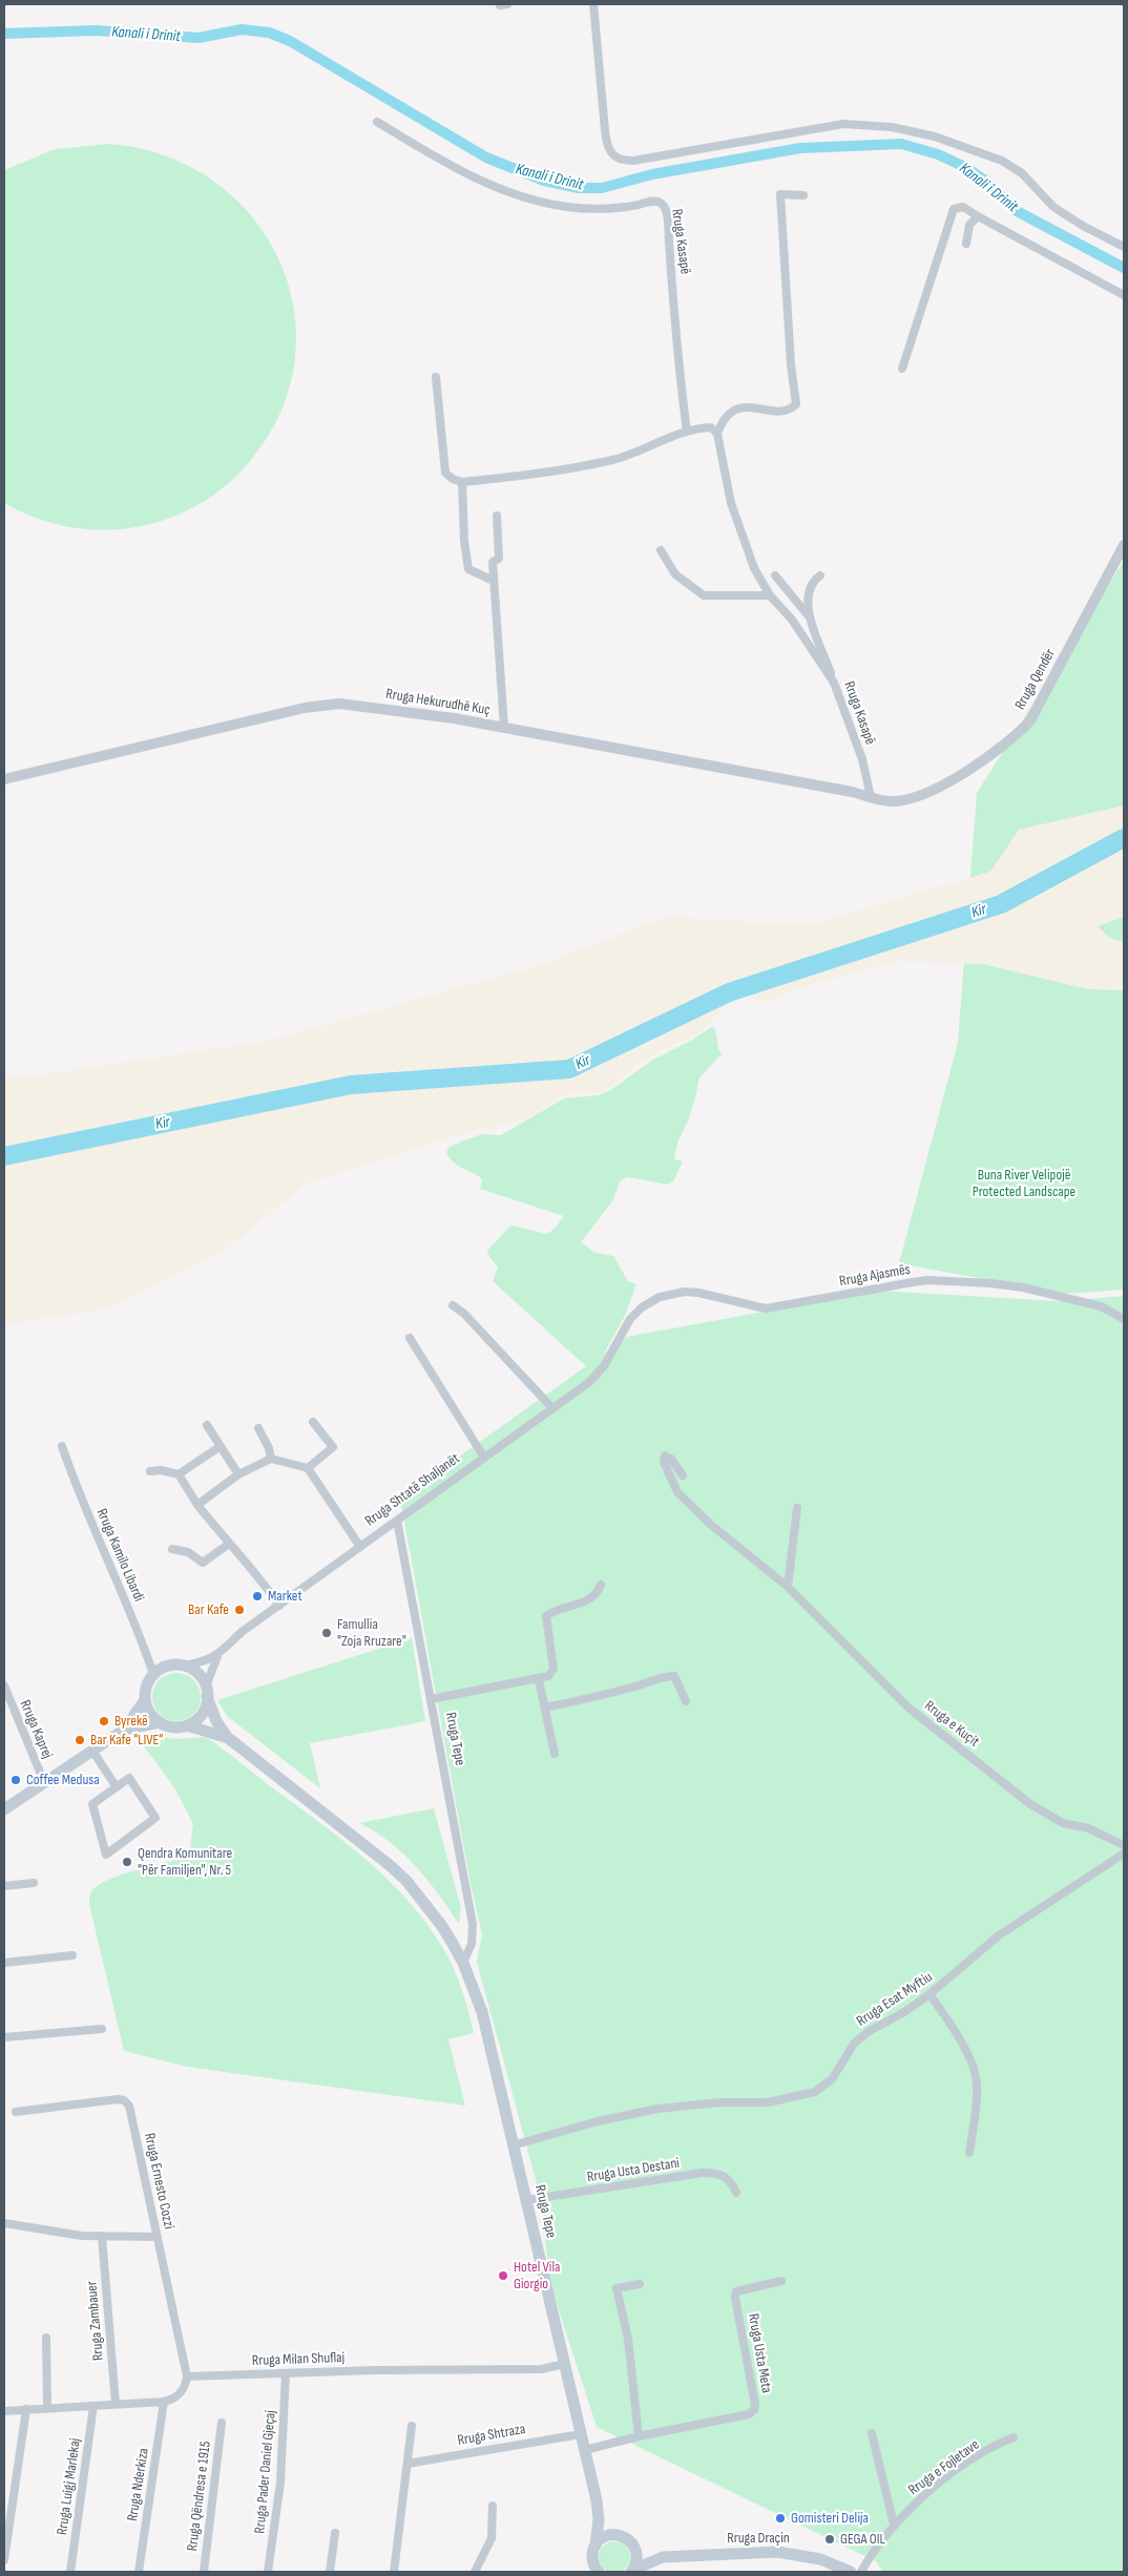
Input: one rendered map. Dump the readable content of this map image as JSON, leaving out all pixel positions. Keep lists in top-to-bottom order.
{
  "streets": {
    "main road": ["Rruga Tepe", "Rruga Draçin"],
    "street": [
      "Rruga Kasapë",
      "Rruga Qendër",
      "Rruga Hekurudhë Kuç",
      "Rruga Ajasmës",
      "Rruga Shtatë Shaljanët",
      "Rruga Kamilo Libardi",
      "Rruga e Kuçit",
      "Rruga Kaprej",
      "Rruga Esat Myftiu",
      "Rruga Usta Destani",
      "Rruga Ernesto Cozzi",
      "Rruga Zambauer",
      "Rruga Usta Meta",
      "Rruga Milan Shuflaj",
      "Rruga Shtraza",
      "Rruga e Fojletave",
      "Rruga Pader Daniel Gjeçaj",
      "Rruga Nderkiza",
      "Rruga Luigj Marlekaj",
      "Rruga Qëndresa e 1915"
    ]
  },
  "crossings": [
    ["Rruga Kasapë", "Rruga Qendër"],
    ["Rruga Kasapë", "Rruga Hekurudhë Kuç"],
    ["Rruga Qendër", "Rruga Hekurudhë Kuç"],
    ["Rruga Ajasmës", "Rruga Shtatë Shaljanët"],
    ["Rruga Shtatë Shaljanët", "Rruga Kamilo Libardi"],
    ["Rruga Shtatë Shaljanët", "Rruga Tepe"],
    ["Rruga Kamilo Libardi", "Rruga Tepe"],
    ["Rruga Tepe", "Rruga Esat Myftiu"],
    ["Rruga Tepe", "Rruga Usta Destani"],
    ["Rruga Tepe", "Rruga Usta Meta"],
    ["Rruga Tepe", "Rruga Milan Shuflaj"],
    ["Rruga Tepe", "Rruga Shtraza"],
    ["Rruga Tepe", "Rruga Draçin"],
    ["Rruga Ernesto Cozzi", "Rruga Milan Shuflaj"],
    ["Rruga Milan Shuflaj", "Rruga Pader Daniel Gjeçaj"]
  ],
  "water": ["Kanali i Drinit", "Kir"],
  "parks": ["Buna River Velipojë Protected Landscape"],
  "places": [
    "Market",
    "Bar Kafe",
    "Famullia \"Zoja Rruzare\"",
    "Byrekë",
    "Bar Kafe \"LIVE\"",
    "Coffee Medusa",
    "Qendra Komunitare \"Për Familjen\", Nr. 5",
    "Hotel Vila Giorgio",
    "Gomisteri Delija",
    "GEGA OIL"
  ]
}
